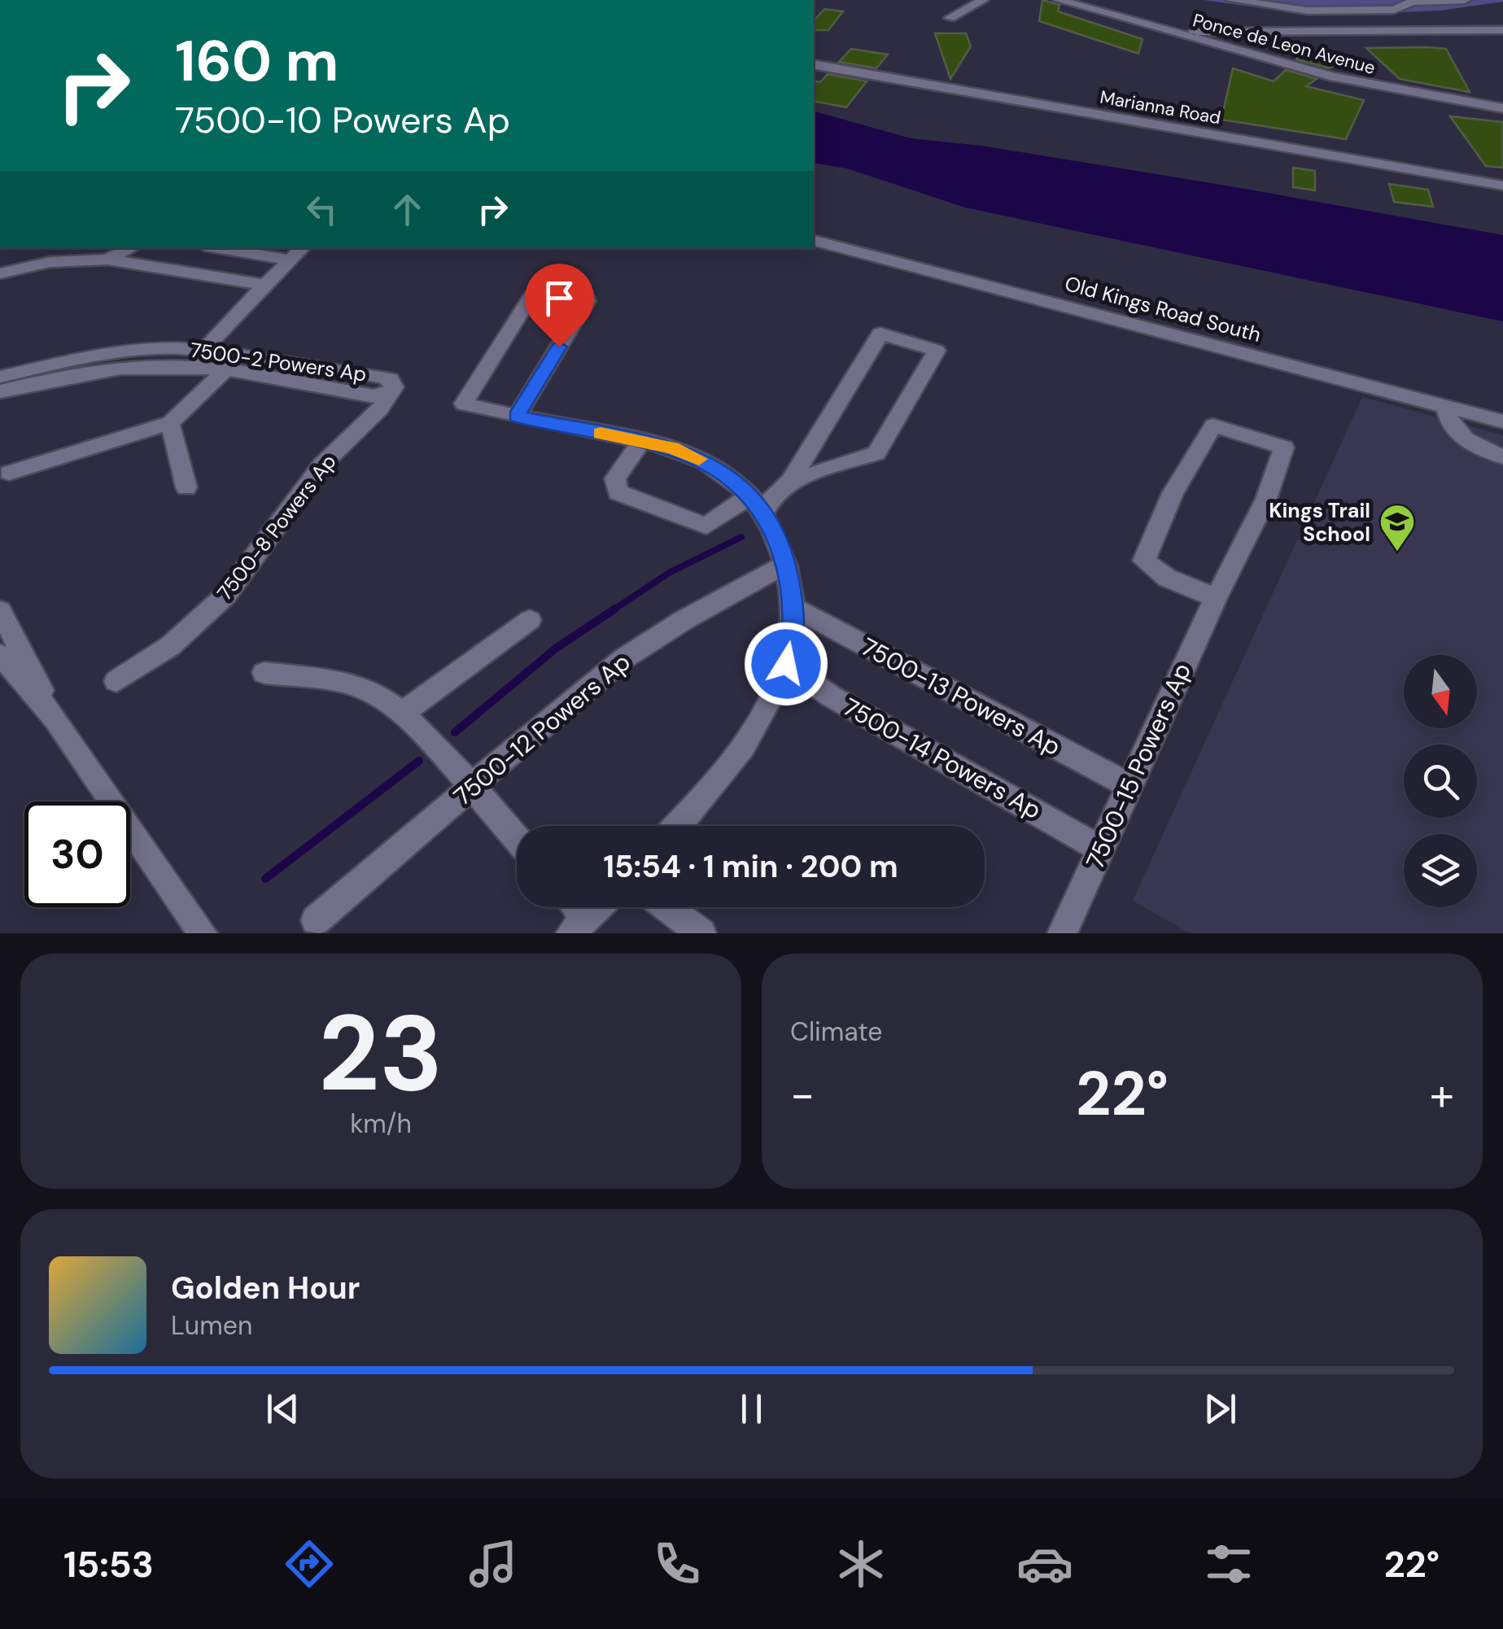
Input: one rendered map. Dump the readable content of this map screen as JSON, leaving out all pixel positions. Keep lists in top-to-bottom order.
{
  "streets": {
    "street": [
      "Ponce de Leon Avenue",
      "Marianna Road",
      "Old Kings Road South",
      "7500-2 Powers Ap",
      "7500-8 Powers Ap",
      "7500-13 Powers Ap",
      "7500-12 Powers Ap",
      "7500-14 Powers Ap",
      "7500-15 Powers Ap"
    ]
  },
  "crossings": [
    ["7500-2 Powers Ap", "7500-8 Powers Ap"],
    ["7500-13 Powers Ap", "7500-15 Powers Ap"],
    ["7500-14 Powers Ap", "7500-15 Powers Ap"]
  ],
  "places": {
    "school or university": ["Kings Trail School"]
  },
  "north": "bottom",
  "page": {
    "turn": ["160 m", "7500-10 Powers Ap"],
    "limit": "30",
    "trip": "15:54 · 1 min · 200 m",
    "tile": [
      ["23", "km/h"],
      "Climate"
    ],
    "heat": ["−", "22°", "+"],
    "song": ["Golden Hour", "Lumen"],
    "tabs": ["15:53", "22°"]
  }
}
